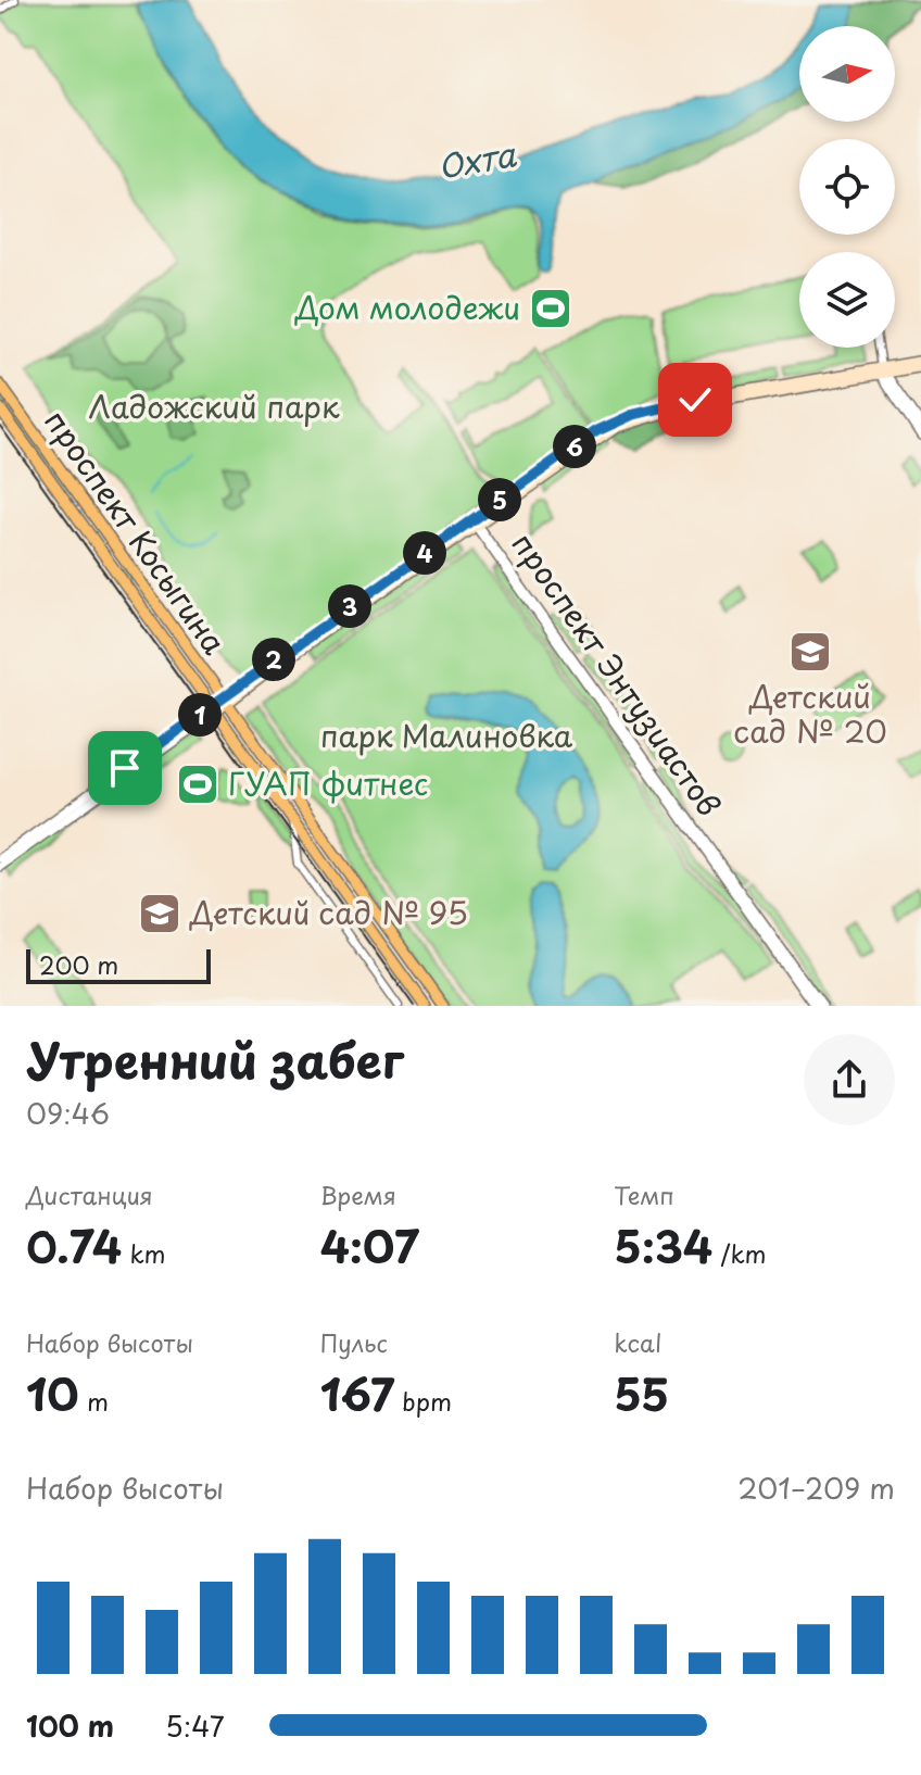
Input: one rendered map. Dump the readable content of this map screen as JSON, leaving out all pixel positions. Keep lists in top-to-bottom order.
{
  "streets": {
    "main road": ["проспект Косыгина"],
    "street": ["проспект Энтузиастов"]
  },
  "water": ["Охта"],
  "parks": ["Ладожский парк", "парк Малиновка"],
  "places": {
    "sports": ["Дом молодежи", "ГУАП фитнес"],
    "school or university": ["Детский сад № 20", "Детский сад № 95"]
  },
  "scale_bar": "200 m",
  "north": "right",
  "page": {
    "pins": [
      "6",
      "5",
      "4",
      "3",
      "2",
      "1"
    ],
    "scale": "200 m",
    "heading": ["Утренний забег", "09:46"],
    "stats": [
      ["Дистанция", "0.74 km"],
      ["Время", "4:07"],
      ["Темп", "5:34 /km"],
      ["Набор высоты", "10 m"],
      ["Пульс", "167 bpm"],
      ["kcal", "55"]
    ],
    "chart": ["Набор высоты", "201–209 m"],
    "list": [
      {
        "name": "100 m",
        "note": "5:47"
      }
    ]
  }
}
